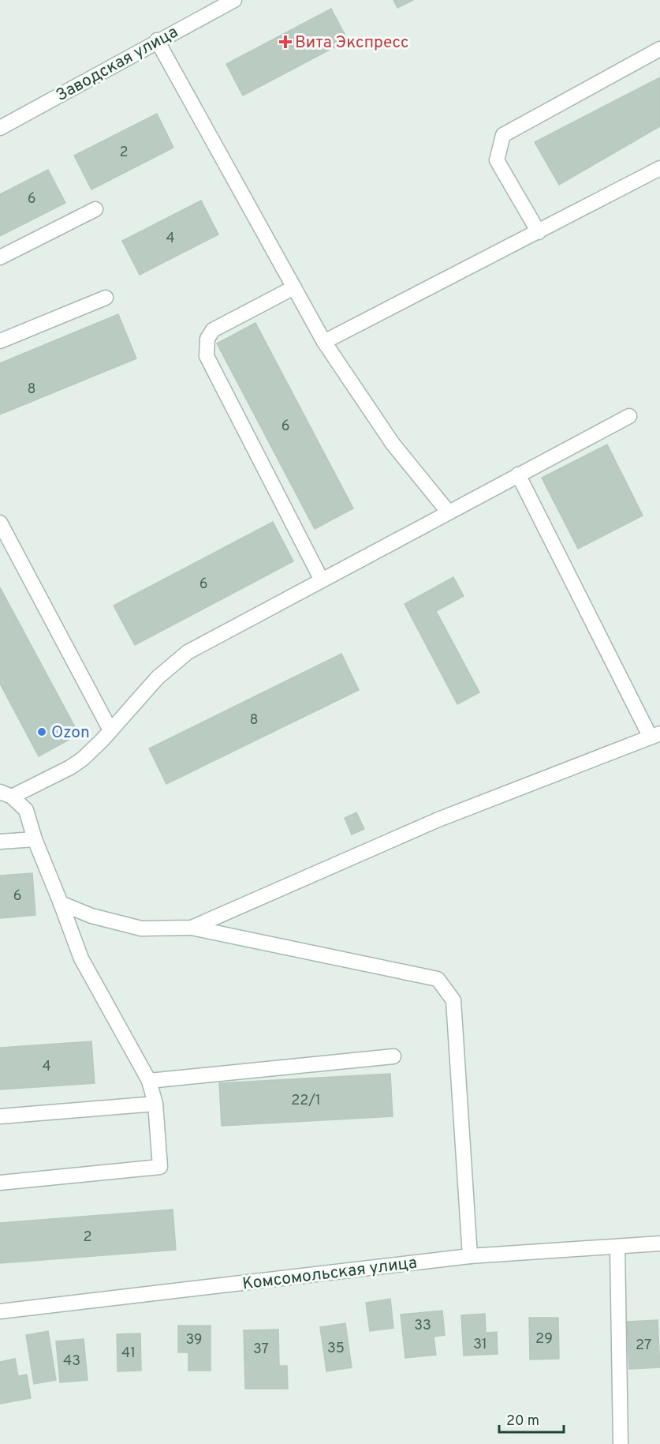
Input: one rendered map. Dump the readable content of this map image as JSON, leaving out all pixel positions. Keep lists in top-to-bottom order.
{
  "streets": {
    "street": ["Заводская улица", "Комсомольская улица"]
  },
  "places": {
    "health": ["Вита Экспресс"],
    "other": ["Ozon"]
  },
  "house_numbers": [
    "2",
    "6",
    "4",
    "8",
    "6",
    "6",
    "8",
    "6",
    "4",
    "22/1",
    "2",
    "33",
    "29",
    "39",
    "31",
    "27",
    "35",
    "37",
    "41",
    "43"
  ],
  "scale_bar": "20 m"
}
